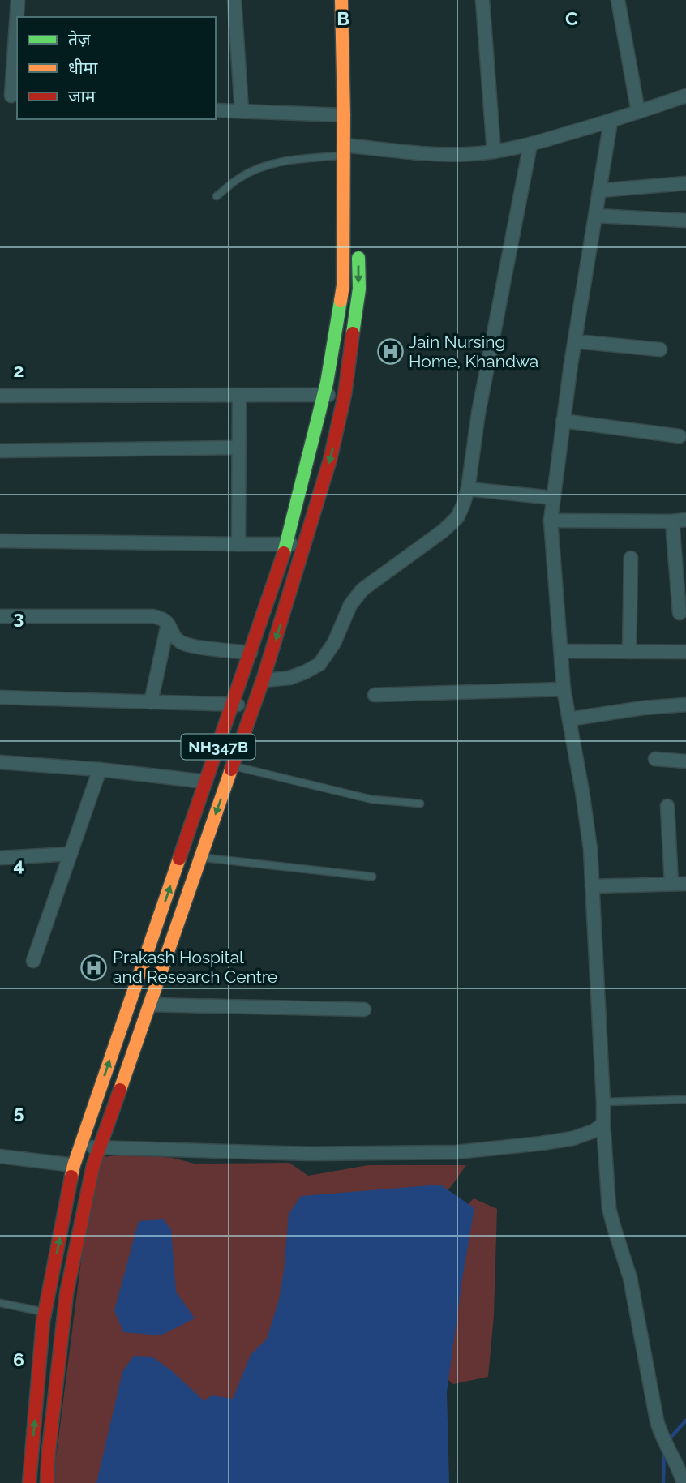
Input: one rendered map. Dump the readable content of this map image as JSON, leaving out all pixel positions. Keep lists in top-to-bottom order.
{
  "streets": {
    "highway": ["NH347B"]
  },
  "places": {
    "hospital": ["Jain Nursing Home, Khandwa", "Prakash Hospital and Research Centre"]
  },
  "legend": ["तेज़", "धीमा", "जाम"],
  "grid": {
    "columns": ["B", "C"],
    "rows": [
      "2",
      "3",
      "4",
      "5",
      "6"
    ]
  }
}
